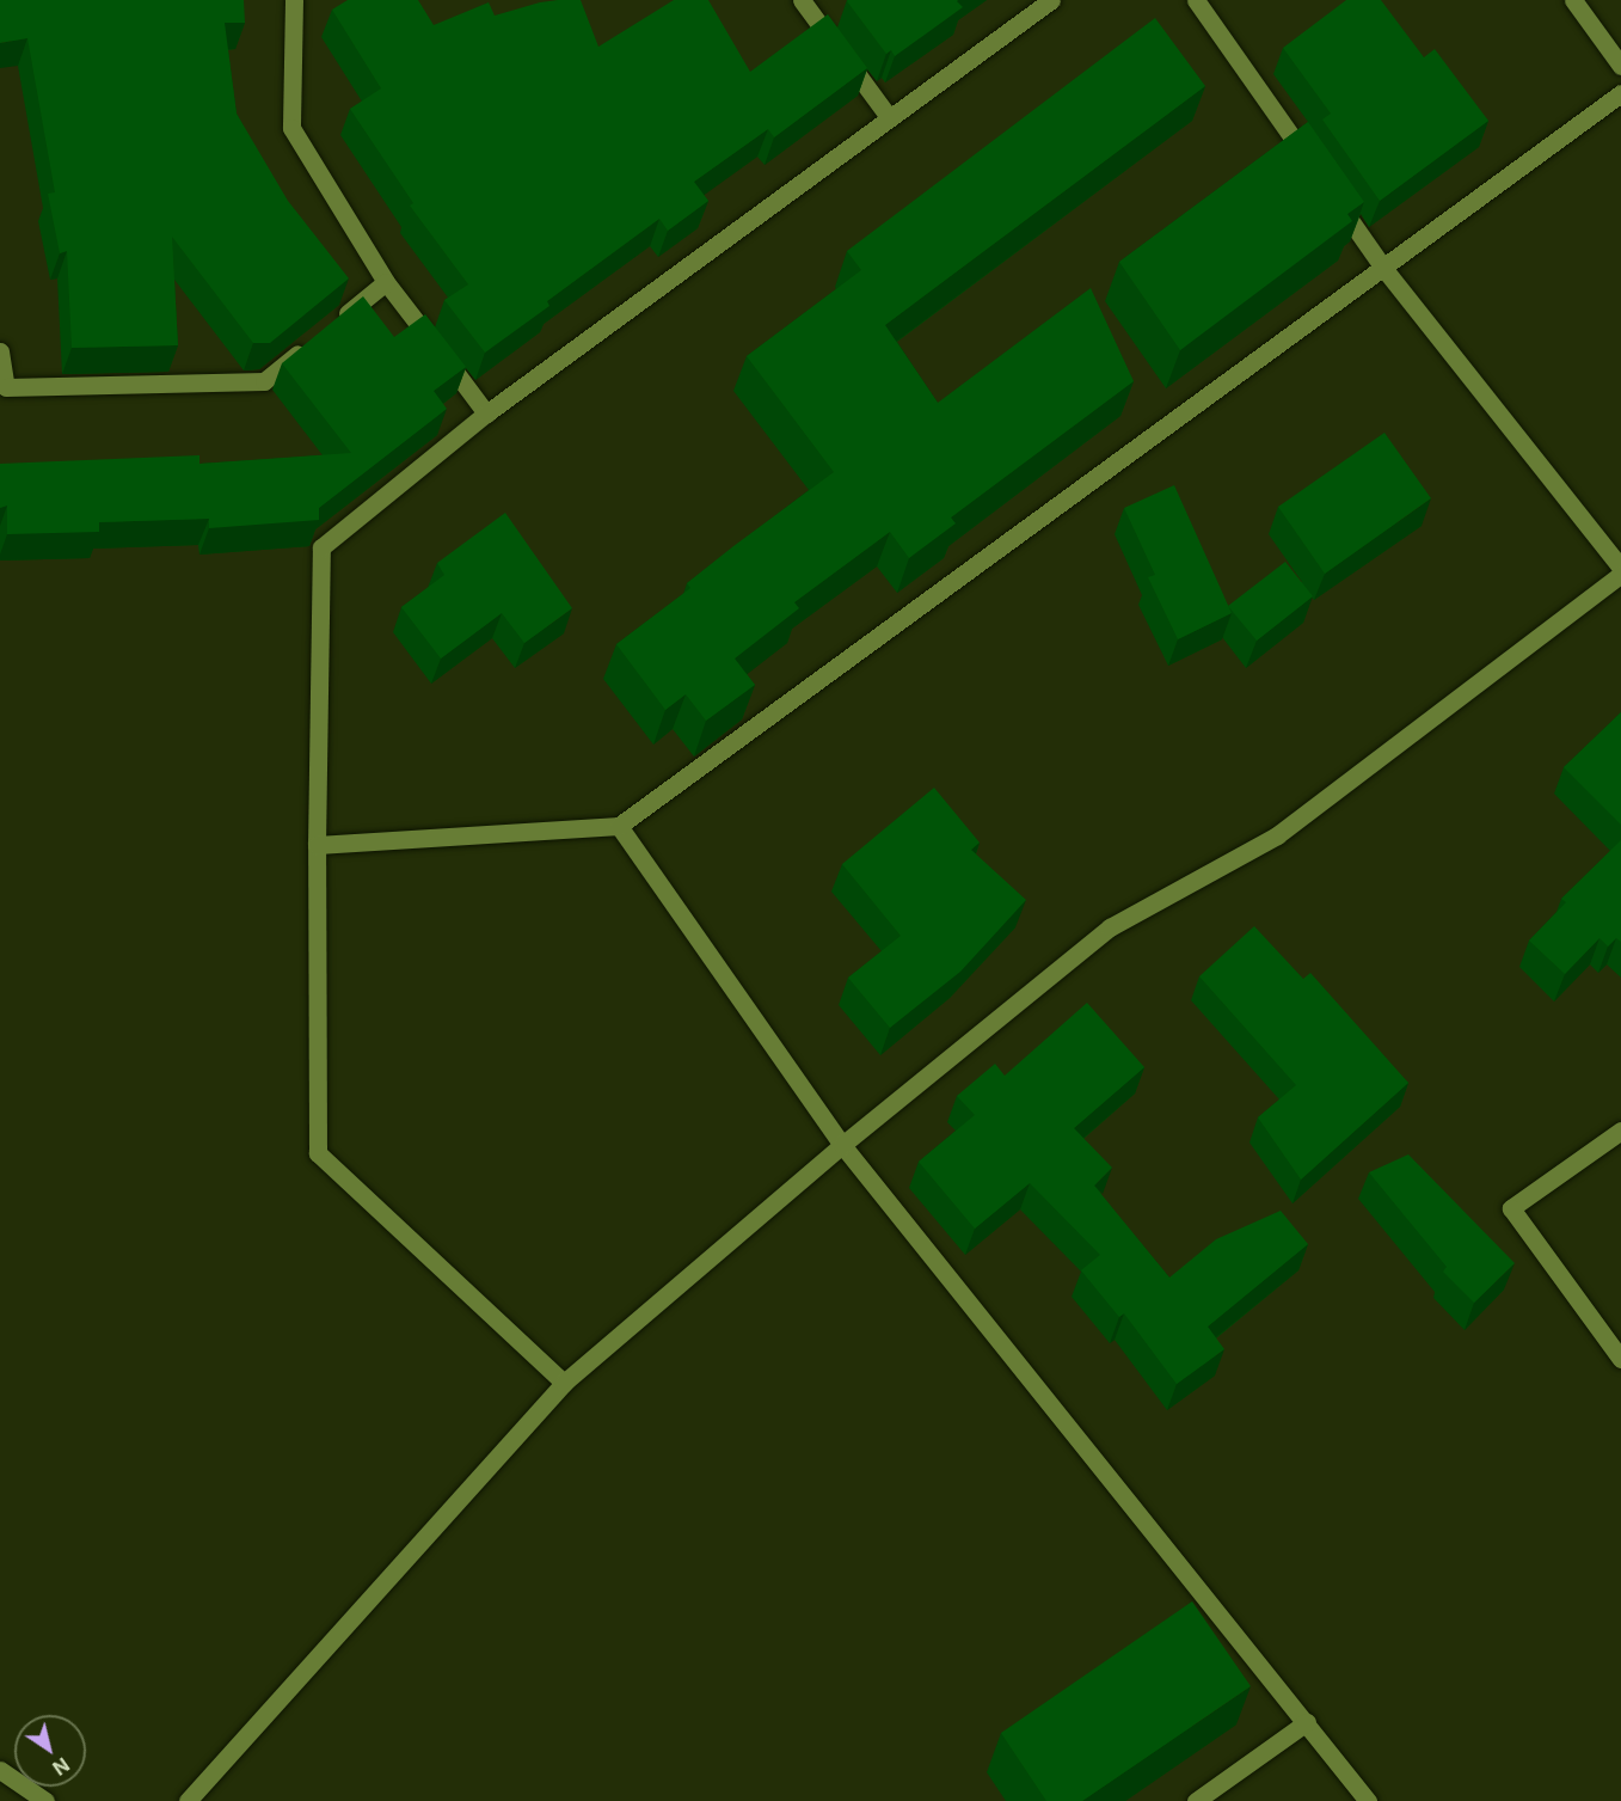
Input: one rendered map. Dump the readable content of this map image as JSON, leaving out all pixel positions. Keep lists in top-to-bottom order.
{
  "north": "bottom right"
}
